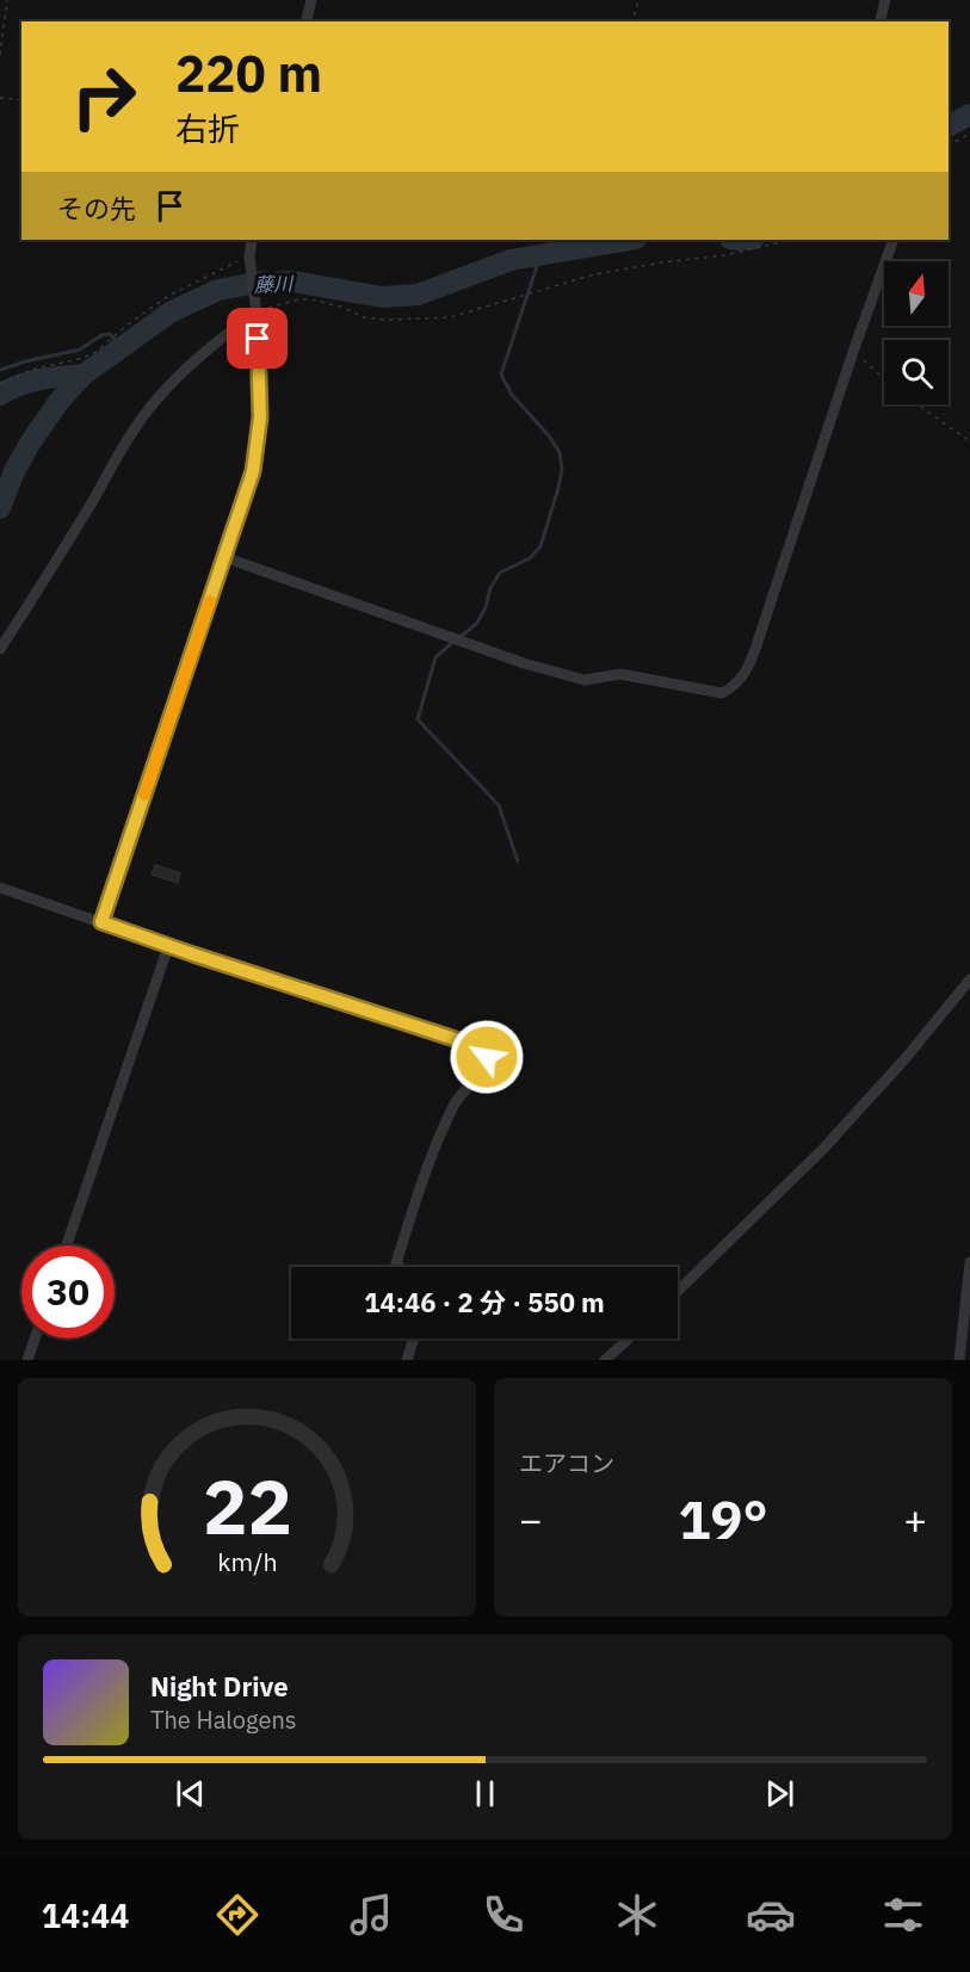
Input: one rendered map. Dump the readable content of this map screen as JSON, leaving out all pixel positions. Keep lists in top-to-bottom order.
{
  "water": ["藤川"],
  "north": "top",
  "page": {
    "turn": ["220 m", "右折"],
    "then": "その先",
    "limit": "30",
    "trip": "14:46 · 2 分 · 550 m",
    "tile": "エアコン",
    "heat": ["−", "19°", "+"],
    "song": ["Night Drive", "The Halogens"],
    "tabs": "14:44",
    "gauge": ["22", "km/h"]
  }
}
